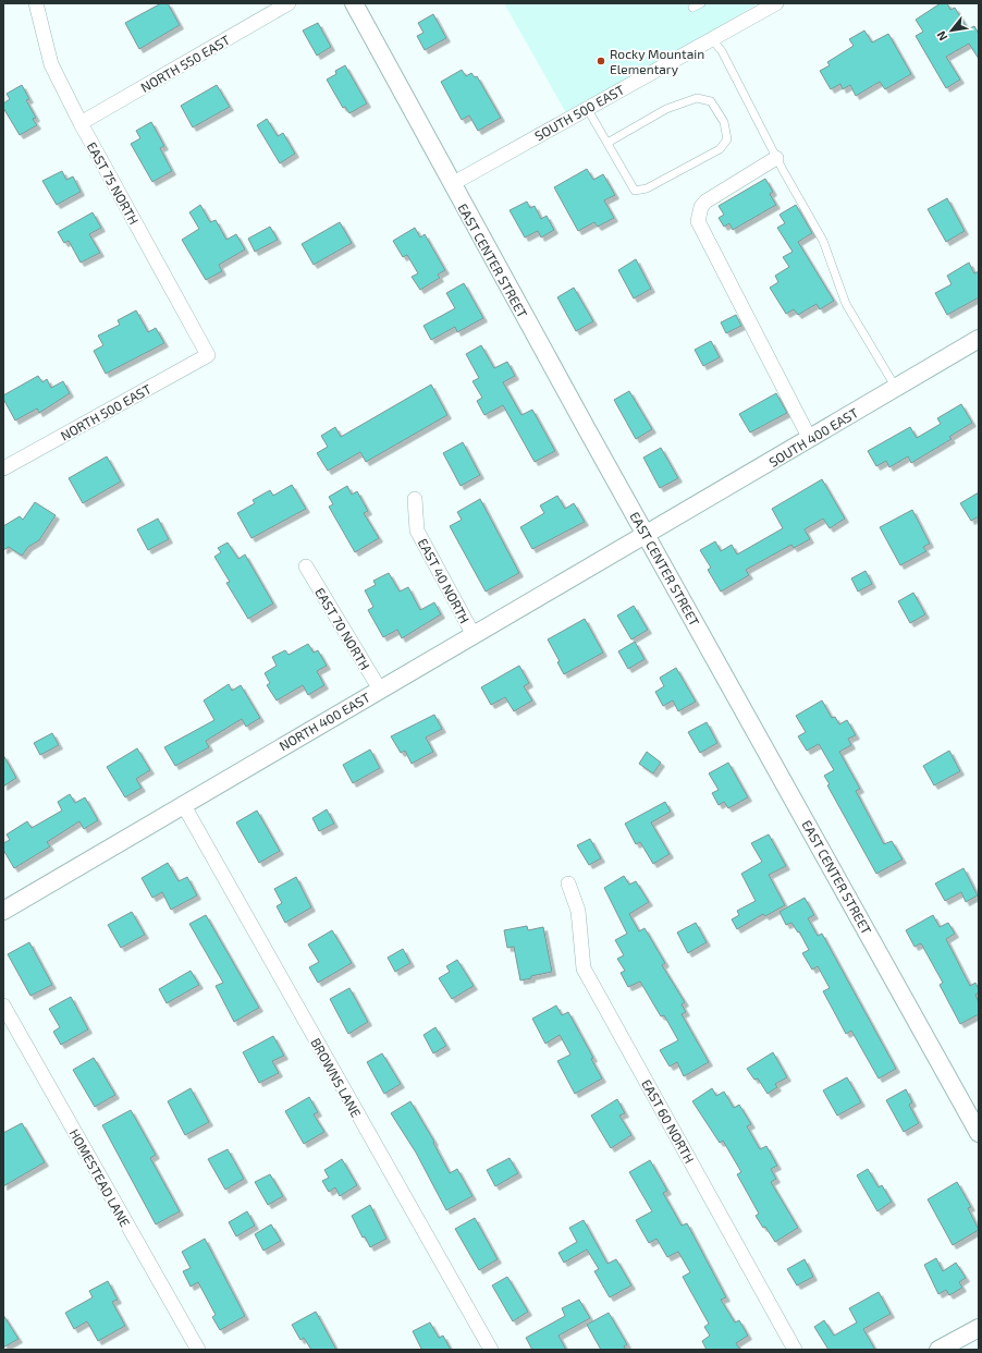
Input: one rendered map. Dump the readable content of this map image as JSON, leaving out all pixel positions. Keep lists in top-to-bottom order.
{
  "streets": {
    "street": [
      "NORTH 550 EAST",
      "SOUTH 500 EAST",
      "EAST 75 NORTH",
      "EAST CENTER STREET",
      "NORTH 500 EAST",
      "SOUTH 400 EAST",
      "EAST 40 NORTH",
      "EAST 70 NORTH",
      "NORTH 400 EAST",
      "BROWNS LANE",
      "EAST 60 NORTH",
      "HOMESTEAD LANE"
    ]
  },
  "crossings": [
    ["NORTH 550 EAST", "EAST 75 NORTH"],
    ["SOUTH 500 EAST", "EAST CENTER STREET"],
    ["EAST 75 NORTH", "NORTH 500 EAST"],
    ["EAST CENTER STREET", "SOUTH 400 EAST"],
    ["EAST CENTER STREET", "NORTH 400 EAST"],
    ["SOUTH 400 EAST", "NORTH 400 EAST"],
    ["EAST 40 NORTH", "NORTH 400 EAST"],
    ["EAST 70 NORTH", "NORTH 400 EAST"],
    ["NORTH 400 EAST", "BROWNS LANE"]
  ],
  "places": ["Rocky Mountain Elementary"],
  "north": "bottom left"
}
